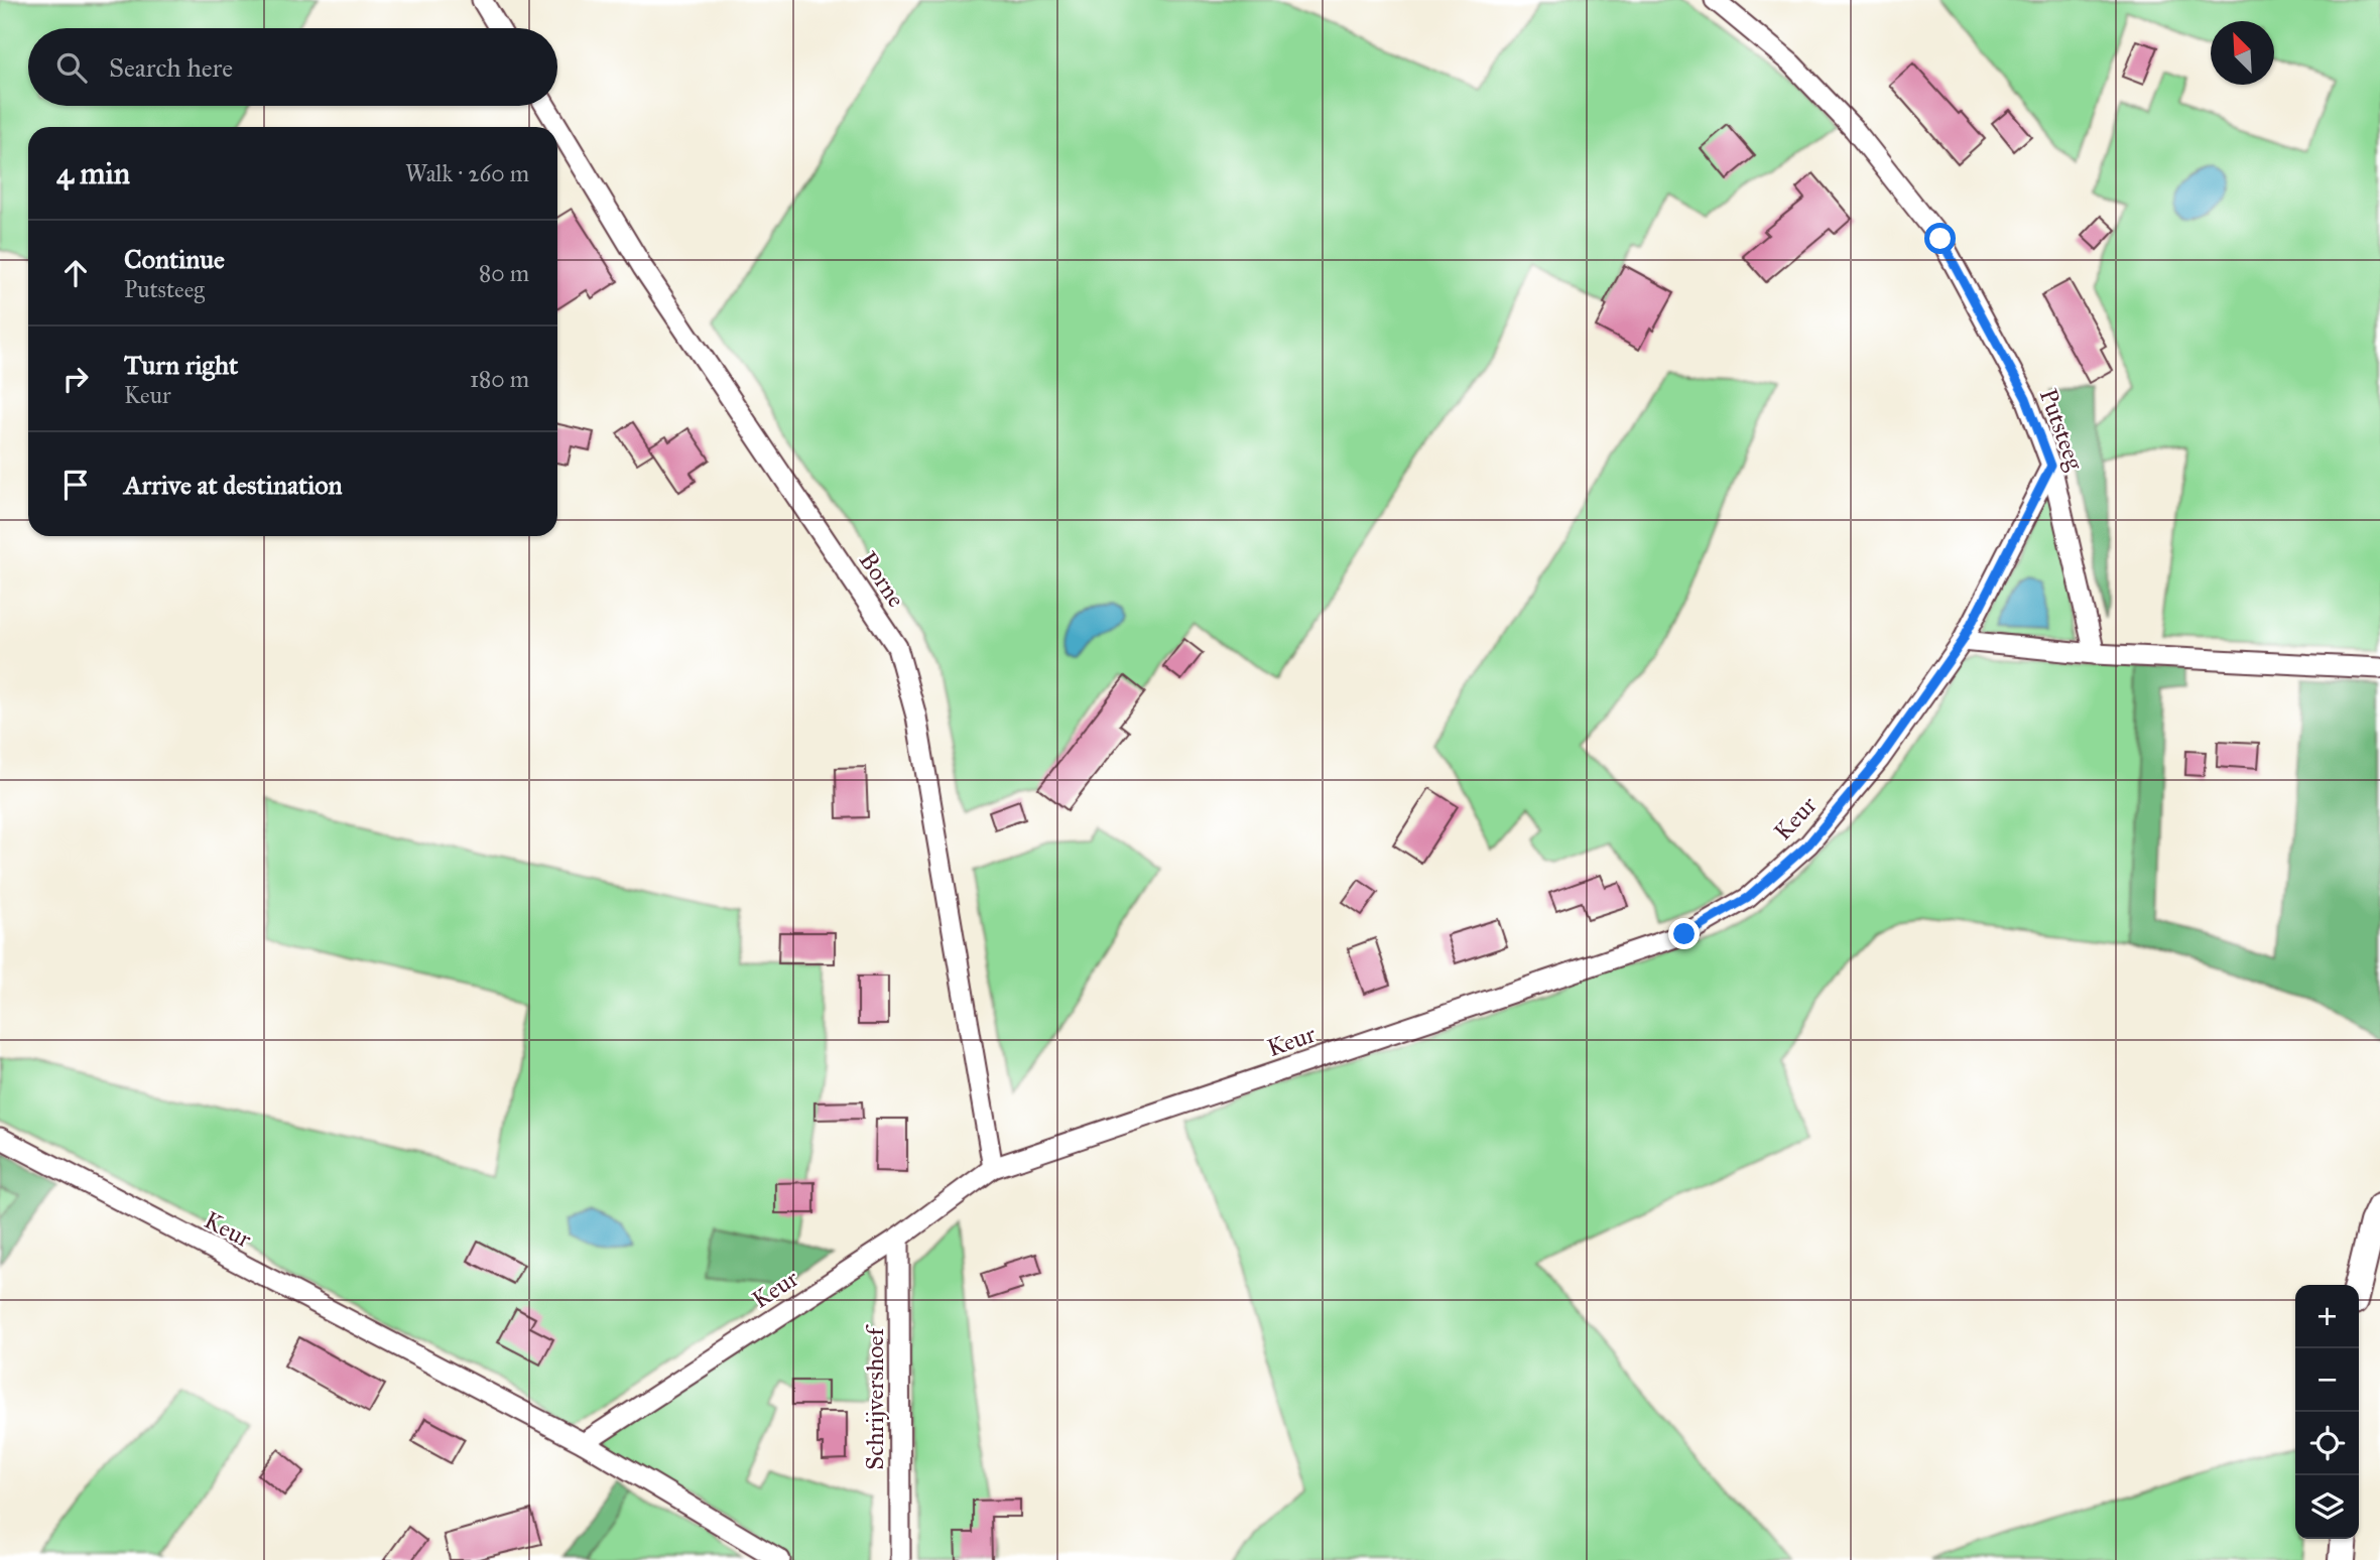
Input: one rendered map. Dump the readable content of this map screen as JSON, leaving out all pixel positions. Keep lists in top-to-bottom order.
{
  "streets": {
    "street": [
      "Putsteeg",
      "Borne",
      "Keur",
      "Schrijvershoef"
    ]
  },
  "crossings": [
    ["Putsteeg", "Keur"],
    ["Borne", "Keur"],
    ["Keur", "Schrijvershoef"]
  ],
  "north": "top left",
  "page": {
    "search": "Search here",
    "heading": ["4 min", "Walk · 260 m"],
    "list": [
      ["Continue", "Putsteeg", "80 m"],
      ["Turn right", "Keur", "180 m"],
      "Arrive at destination"
    ],
    "map_buttons": ["+", "−"]
  }
}
